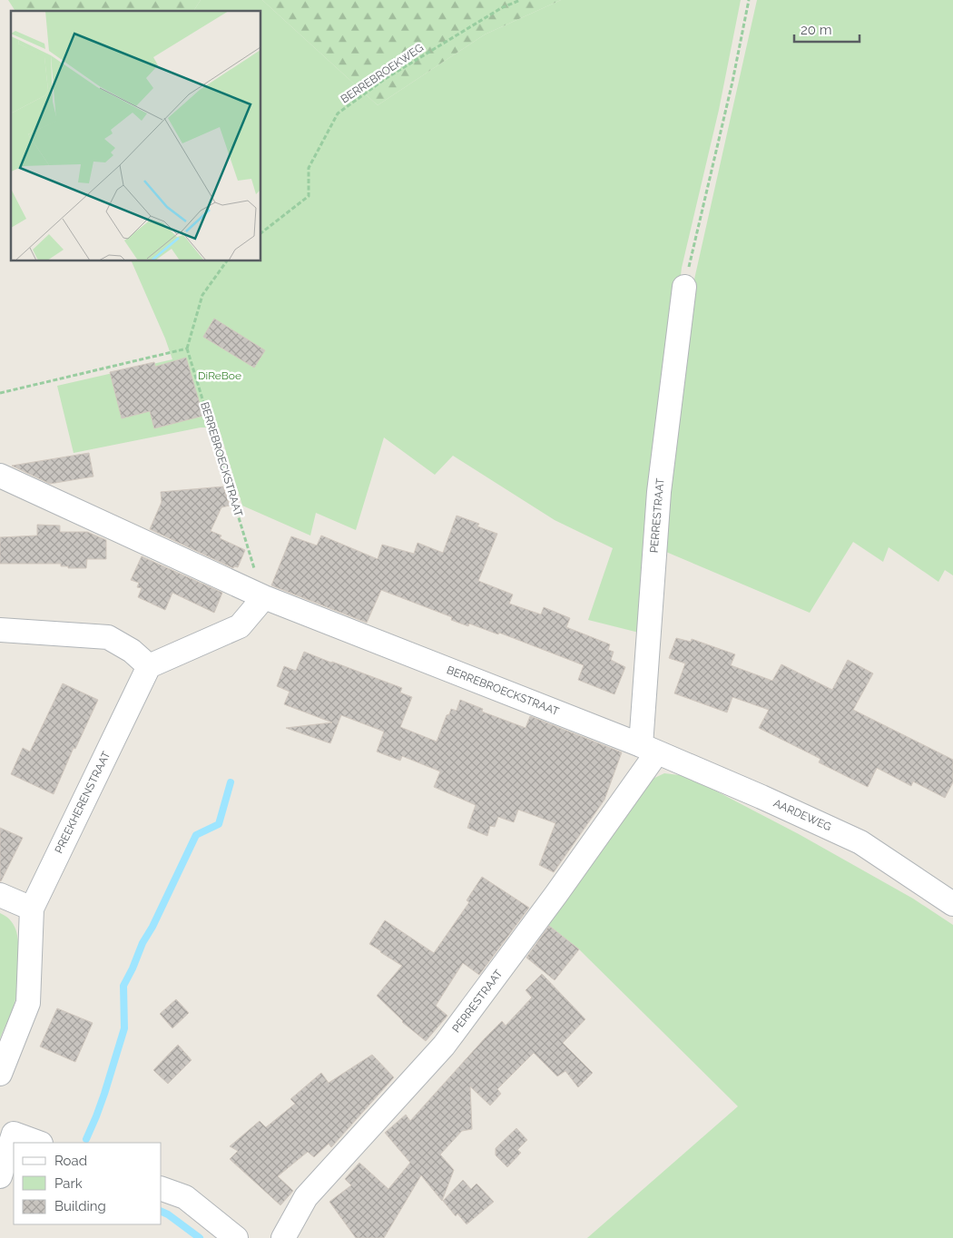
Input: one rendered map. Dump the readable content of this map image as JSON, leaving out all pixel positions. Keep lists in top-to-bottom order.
{
  "streets": {
    "street": [
      "BERREBROECKSTRAAT",
      "PERRESTRAAT",
      "PREEKHERENSTRAAT",
      "AARDEWEG"
    ],
    "path": ["BERREBROEKWEG"]
  },
  "crossings": [
    ["BERREBROECKSTRAAT", "PERRESTRAAT"],
    ["BERREBROECKSTRAAT", "AARDEWEG"],
    ["PERRESTRAAT", "AARDEWEG"]
  ],
  "parks": ["DiReBoe"],
  "legend": ["Road", "Park", "Building"],
  "scale_bar": "20 m"
}
